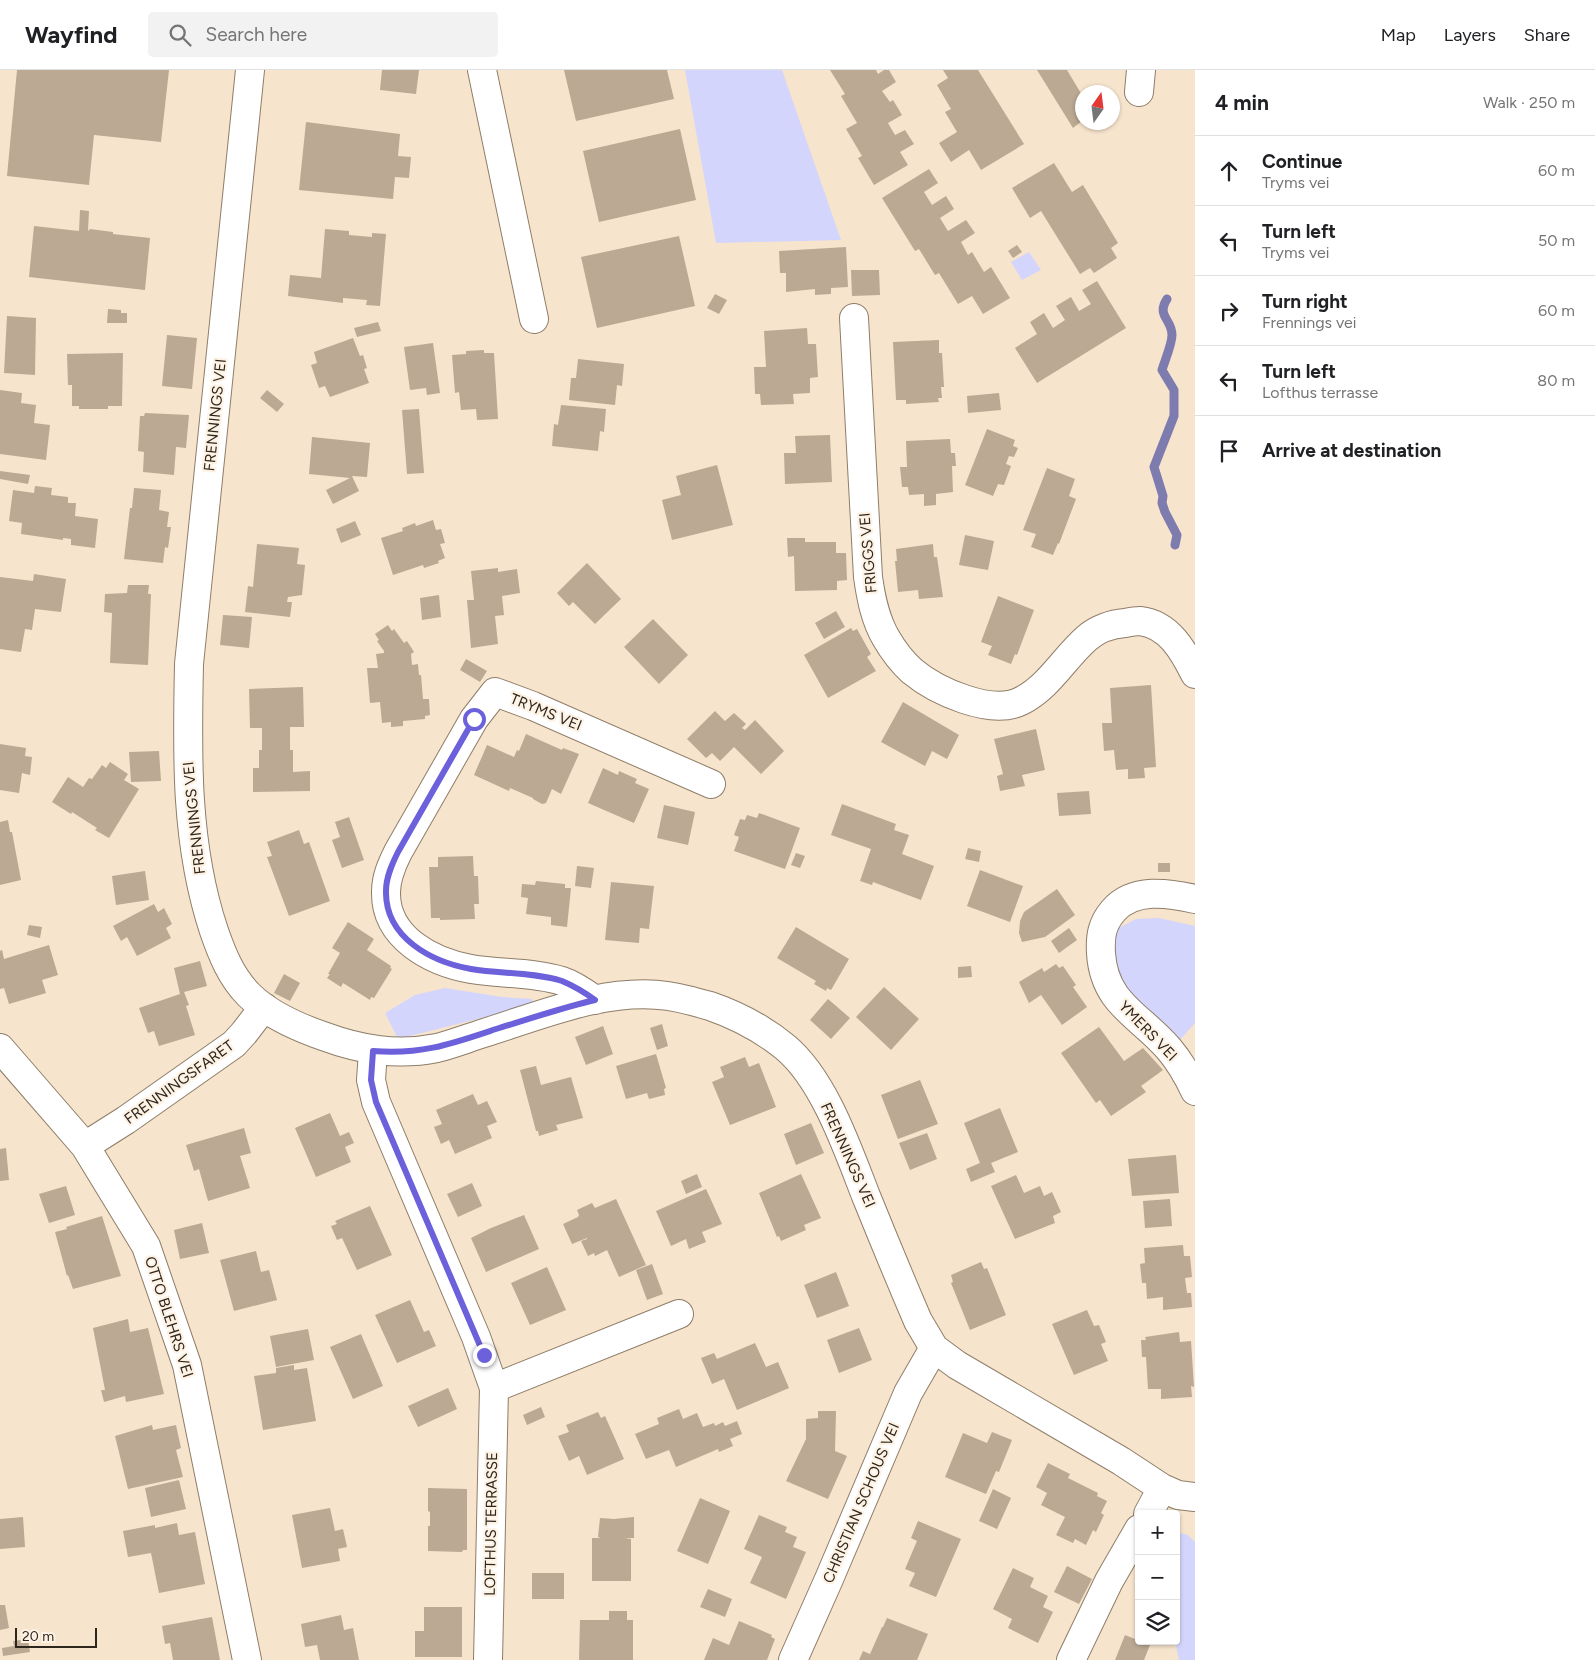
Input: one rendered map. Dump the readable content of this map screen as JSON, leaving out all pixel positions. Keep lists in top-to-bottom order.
{
  "streets": {
    "street": [
      "FRENNINGS VEI",
      "FRIGGS VEI",
      "TRYMS VEI",
      "YMERS VEI",
      "FRENNINGSFARET",
      "OTTO BLEHRS VEI",
      "CHRISTIAN SCHOUS VEI",
      "LOFTHUS TERRASSE"
    ]
  },
  "crossings": [
    ["FRENNINGS VEI", "TRYMS VEI"],
    ["FRENNINGS VEI", "FRENNINGSFARET"],
    ["FRENNINGS VEI", "CHRISTIAN SCHOUS VEI"],
    ["FRENNINGS VEI", "LOFTHUS TERRASSE"],
    ["FRENNINGSFARET", "OTTO BLEHRS VEI"]
  ],
  "scale_bar": "20 m",
  "north": "top",
  "page": {
    "header": "Wayfind",
    "search": "Search here",
    "nav": ["Map", "Layers", "Share"],
    "heading": ["4 min", "Walk · 250 m"],
    "list": [
      ["Continue", "Tryms vei", "60 m"],
      ["Turn left", "Tryms vei", "50 m"],
      ["Turn right", "Frennings vei", "60 m"],
      ["Turn left", "Lofthus terrasse", "80 m"],
      "Arrive at destination"
    ],
    "map_buttons": ["+", "−"],
    "scale": "20 m"
  }
}
